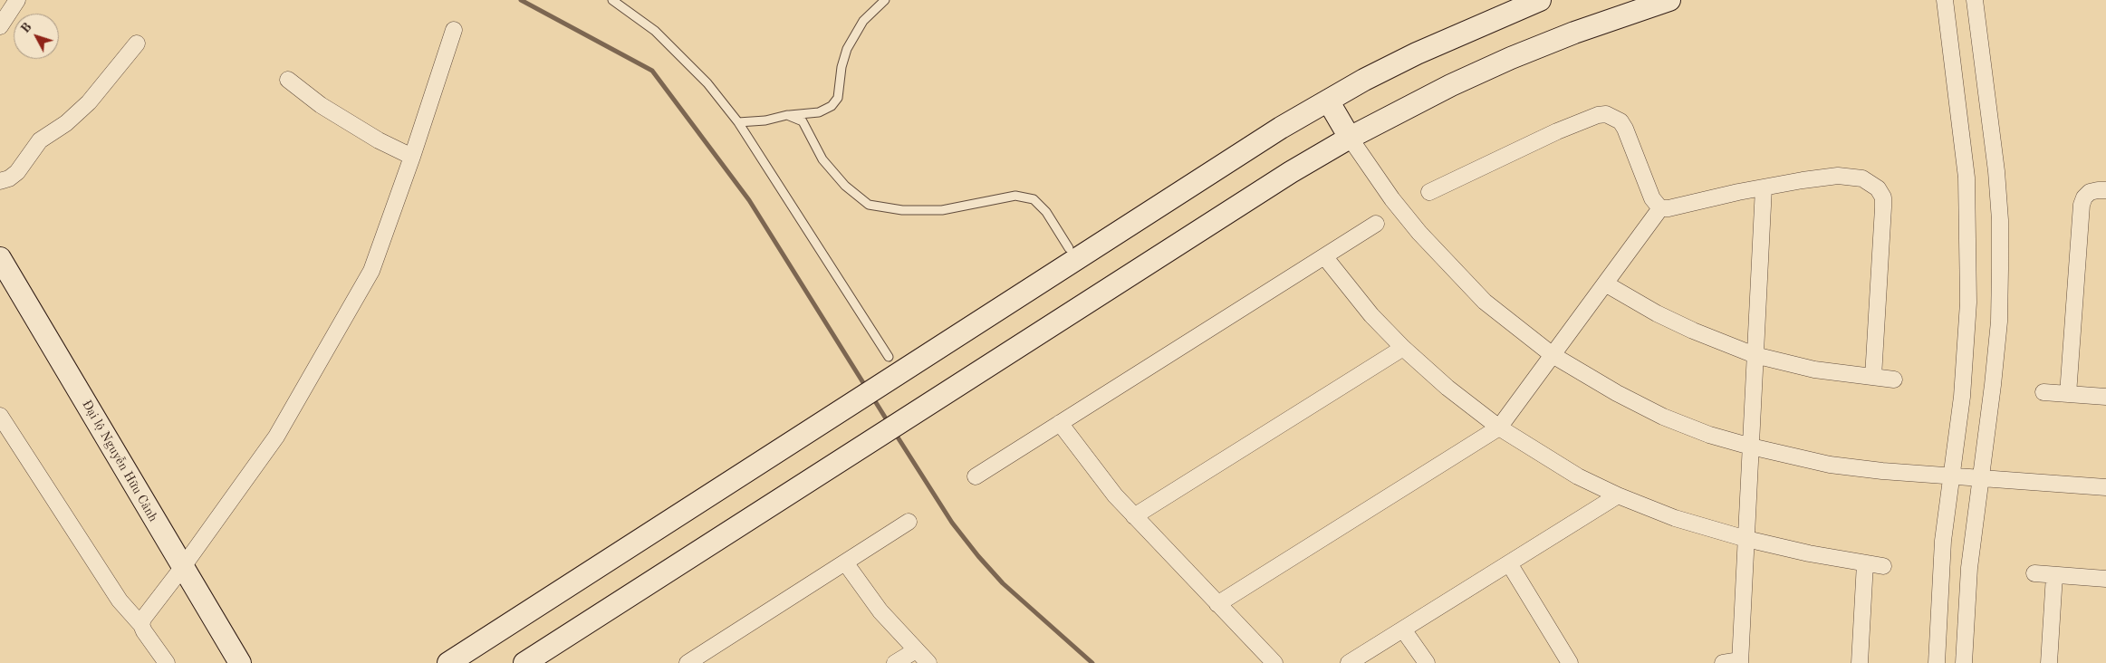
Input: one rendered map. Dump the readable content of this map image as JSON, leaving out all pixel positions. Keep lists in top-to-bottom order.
{
  "streets": {
    "street": ["Đại lộ Nguyễn Hữu Cảnh"]
  },
  "north": "top left"
}
